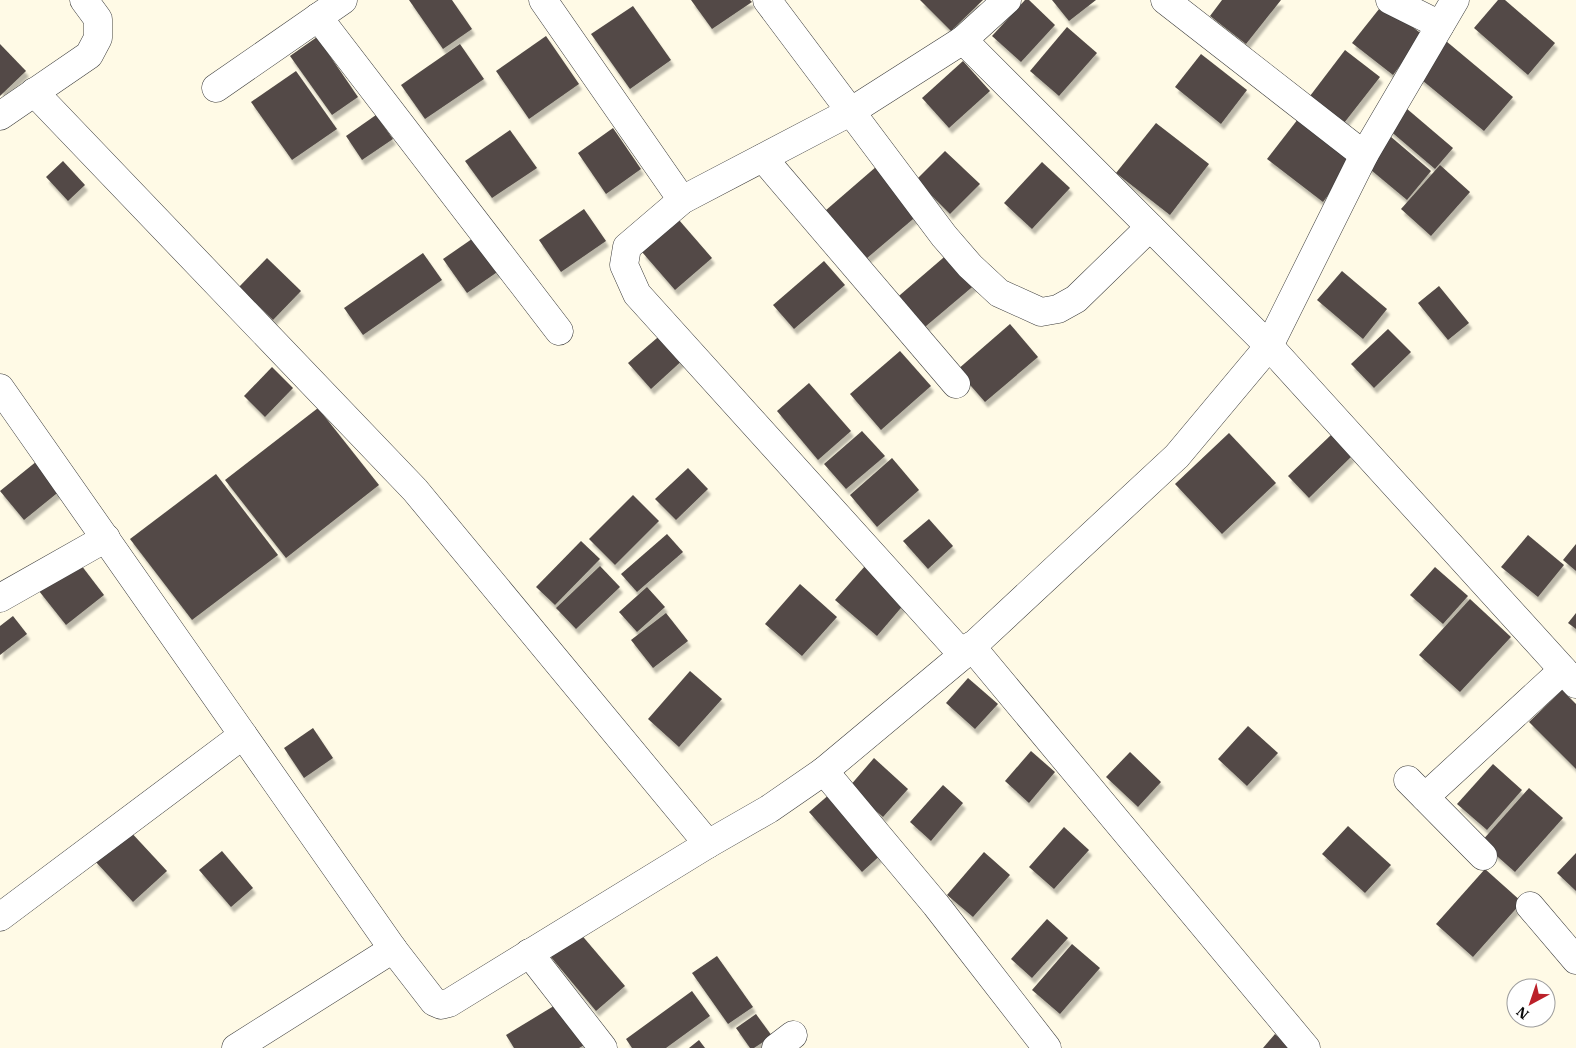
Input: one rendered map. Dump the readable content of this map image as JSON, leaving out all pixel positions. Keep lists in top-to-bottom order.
{
  "north": "bottom left"
}
